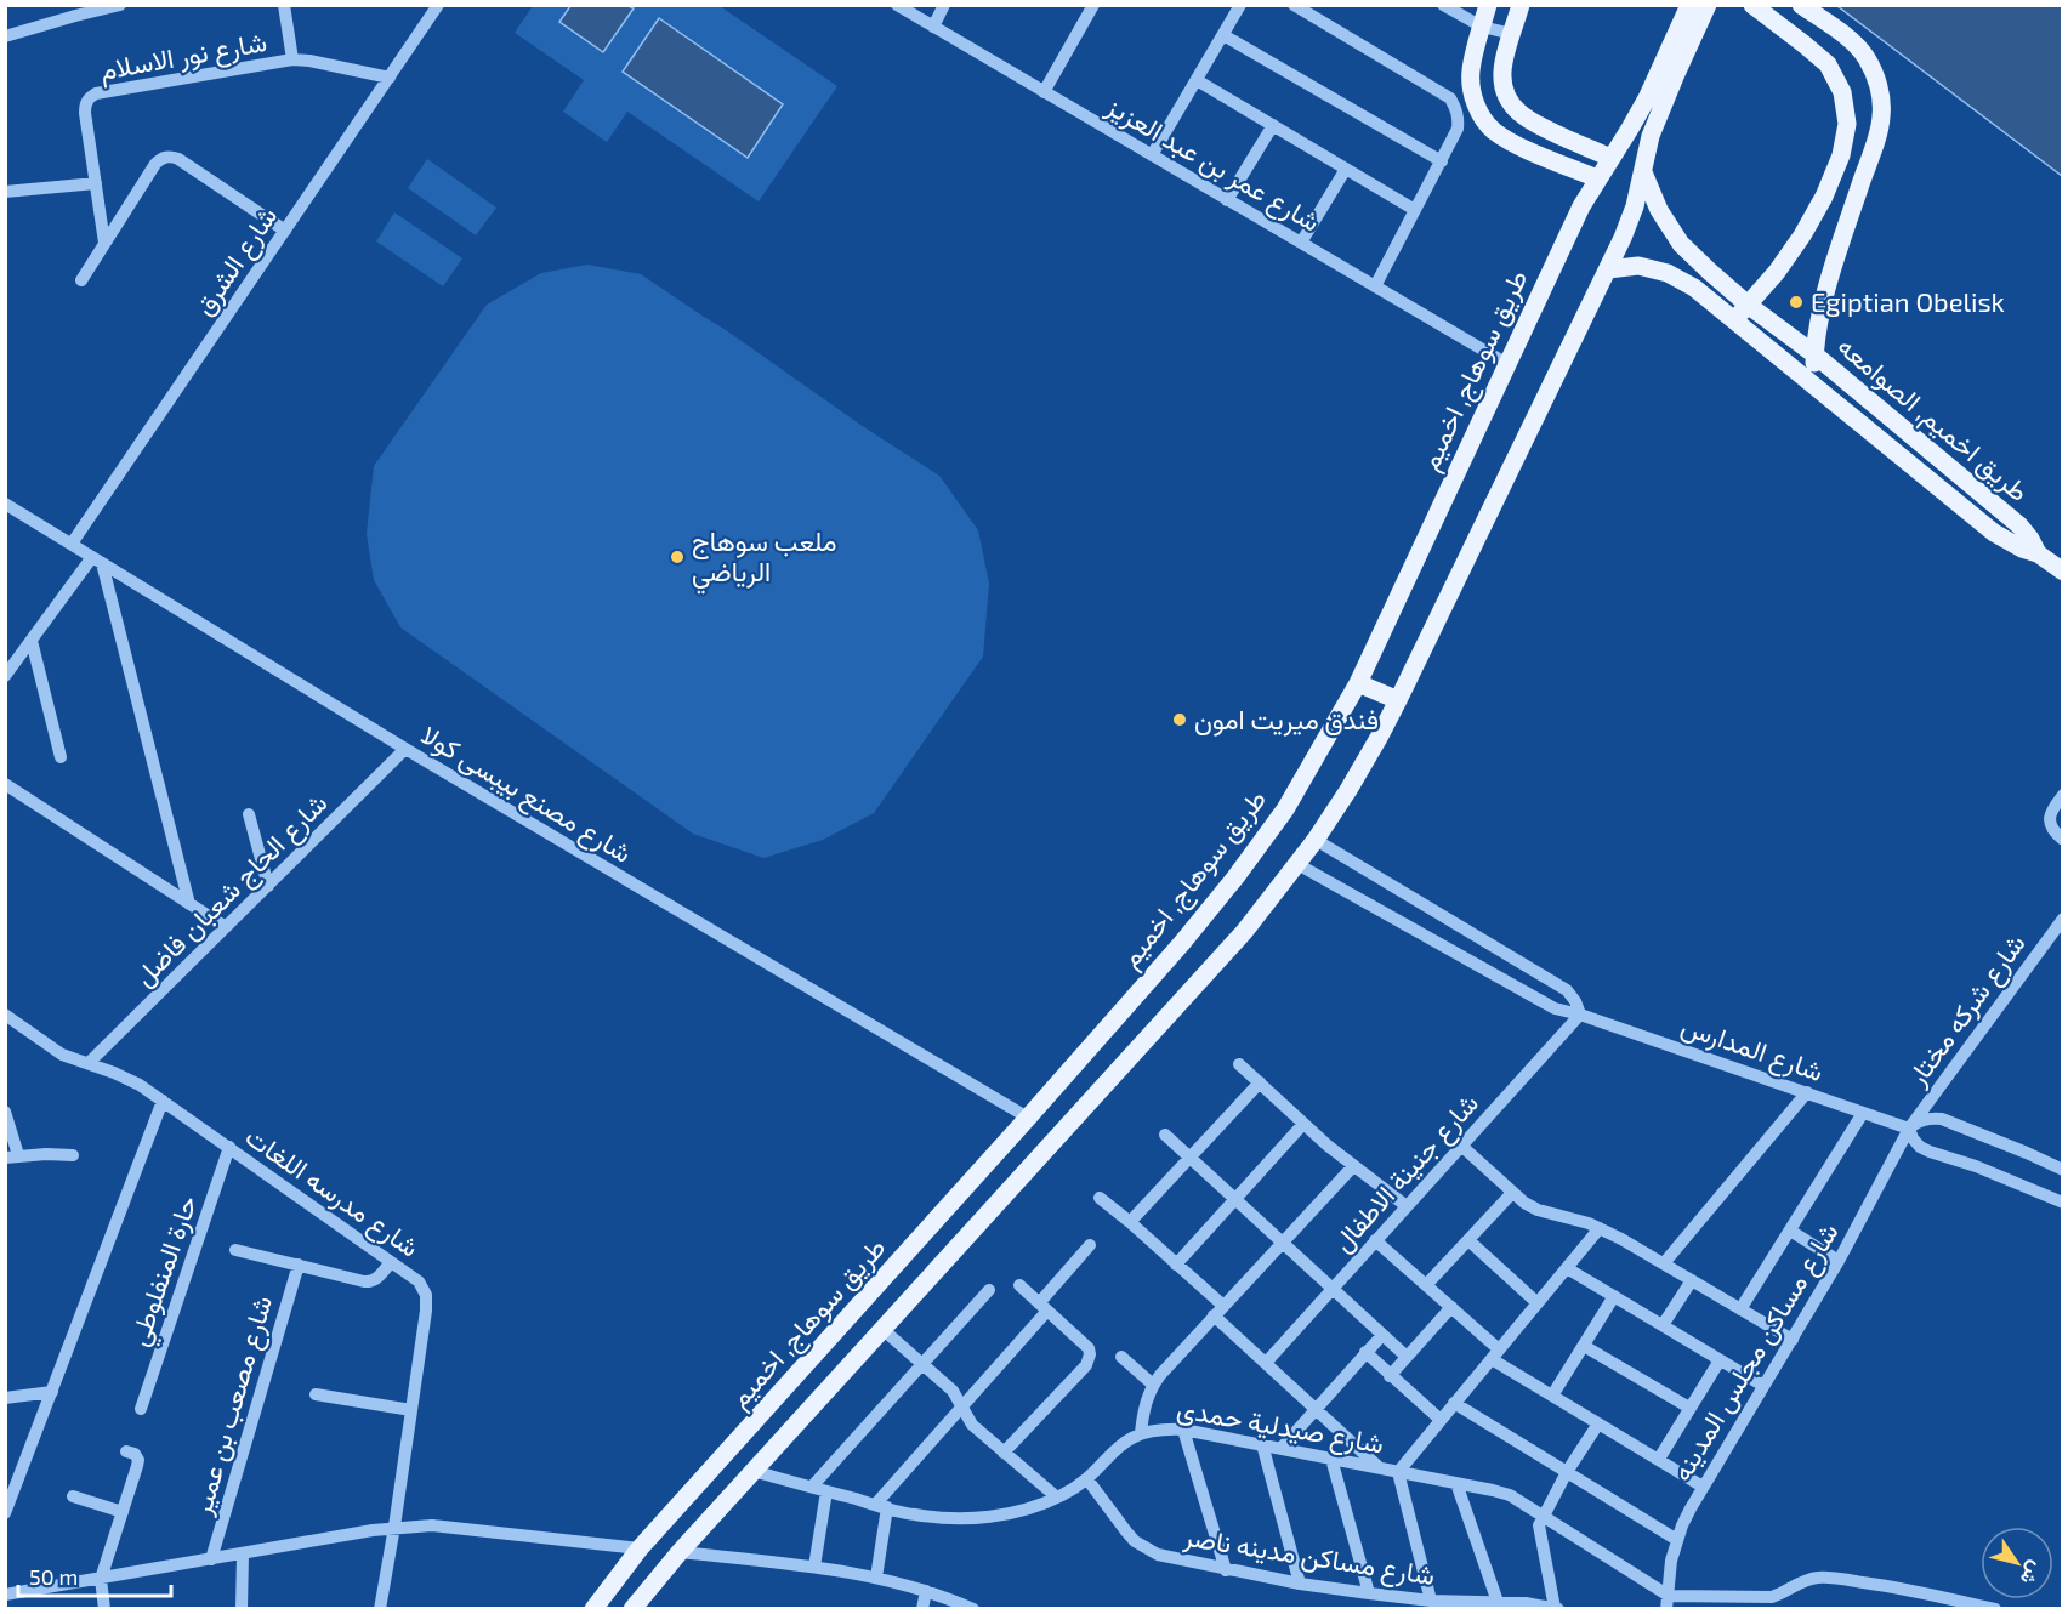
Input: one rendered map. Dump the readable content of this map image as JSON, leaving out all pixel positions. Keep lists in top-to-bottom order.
{
  "streets": {
    "main road": ["طريق سوهاج, اخميم", "طريق اخميم, الصوامعه"],
    "street": [
      "شارع نور الاسلام",
      "شارع عمر بن عبد العزيز",
      "شارع الشرق",
      "شارع مصنع بيبسى كولا",
      "شارع الحاج شعبان فاضل",
      "شارع شركه مختار",
      "شارع المدارس",
      "شارع جنينة الاطفال",
      "شارع مدرسه اللغات",
      "حارة المنفلوطي",
      "شارع مساكن مجلس المدينه",
      "شارع مصعب بن عمير",
      "شارع صيدلية حمدى",
      "شارع مساكن مدينه ناصر"
    ]
  },
  "crossings": [
    ["شارع نور الاسلام", "شارع الشرق"],
    ["شارع عمر بن عبد العزيز", "طريق سوهاج, اخميم"],
    ["شارع الشرق", "شارع مصنع بيبسى كولا"],
    ["طريق سوهاج, اخميم", "شارع مصنع بيبسى كولا"],
    ["شارع مصنع بيبسى كولا", "شارع الحاج شعبان فاضل"],
    ["شارع الحاج شعبان فاضل", "شارع مدرسه اللغات"],
    ["شارع شركه مختار", "شارع المدارس"],
    ["شارع شركه مختار", "شارع مساكن مجلس المدينه"],
    ["شارع المدارس", "شارع جنينة الاطفال"],
    ["شارع المدارس", "شارع مساكن مجلس المدينه"],
    ["شارع مدرسه اللغات", "حارة المنفلوطي"],
    ["شارع مساكن مجلس المدينه", "شارع صيدلية حمدى"],
    ["شارع صيدلية حمدى", "شارع مساكن مدينه ناصر"]
  ],
  "places": ["Egiptian Obelisk", "ملعب سوهاج الرياضي", "فندق ميريت امون"],
  "scale_bar": "50 m",
  "north": "bottom right"
}
